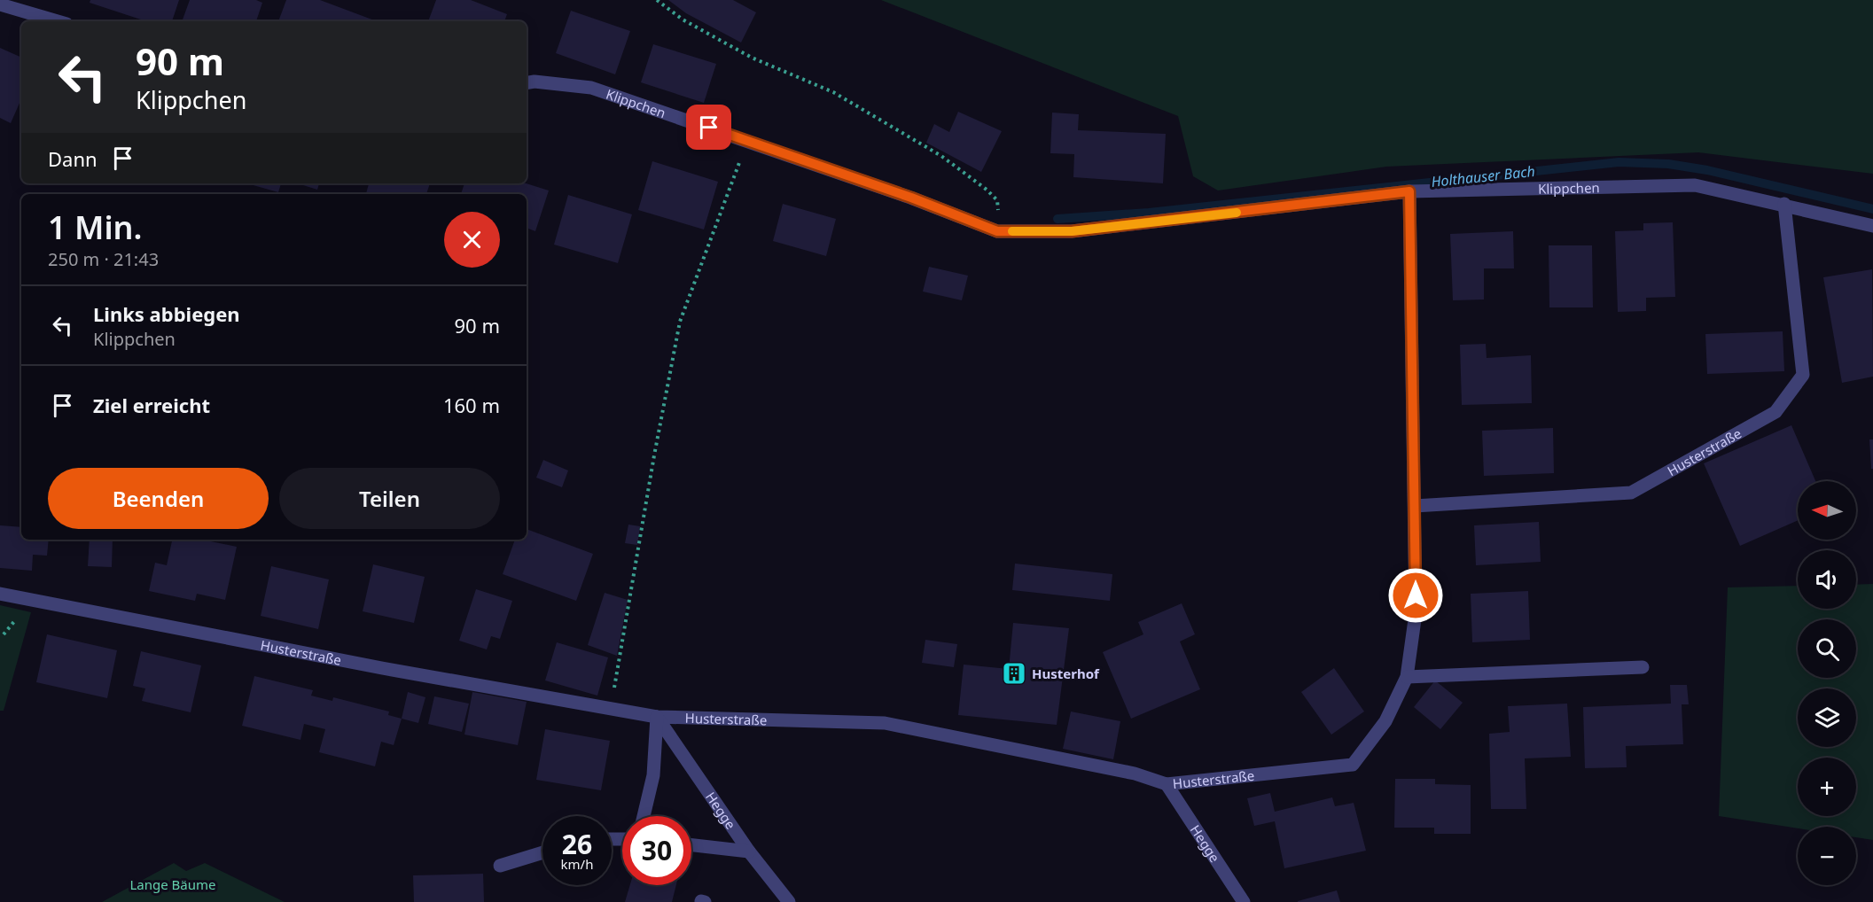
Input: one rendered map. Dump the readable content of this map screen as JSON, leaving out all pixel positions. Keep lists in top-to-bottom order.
{
  "streets": {
    "street": ["Klippchen", "Husterstraße", "Hegge"]
  },
  "crossings": [
    ["Klippchen", "Husterstraße"],
    ["Husterstraße", "Hegge"]
  ],
  "water": ["Holthauser Bach"],
  "parks": ["Lange Bäume"],
  "places": {
    "building": ["Husterhof"]
  },
  "north": "left",
  "page": {
    "turn": ["90 m", "Klippchen"],
    "then": "Dann",
    "heading": ["1 Min.", "250 m · 21:43"],
    "list": [
      {
        "name": "Links abbiegen",
        "note": "Klippchen",
        "value": "90 m"
      },
      {
        "name": "Ziel erreicht",
        "value": "160 m"
      }
    ],
    "buttons": ["Beenden", "Teilen"],
    "map_buttons": ["+", "−"],
    "speed": "26 km/h",
    "limit": "30"
  }
}
